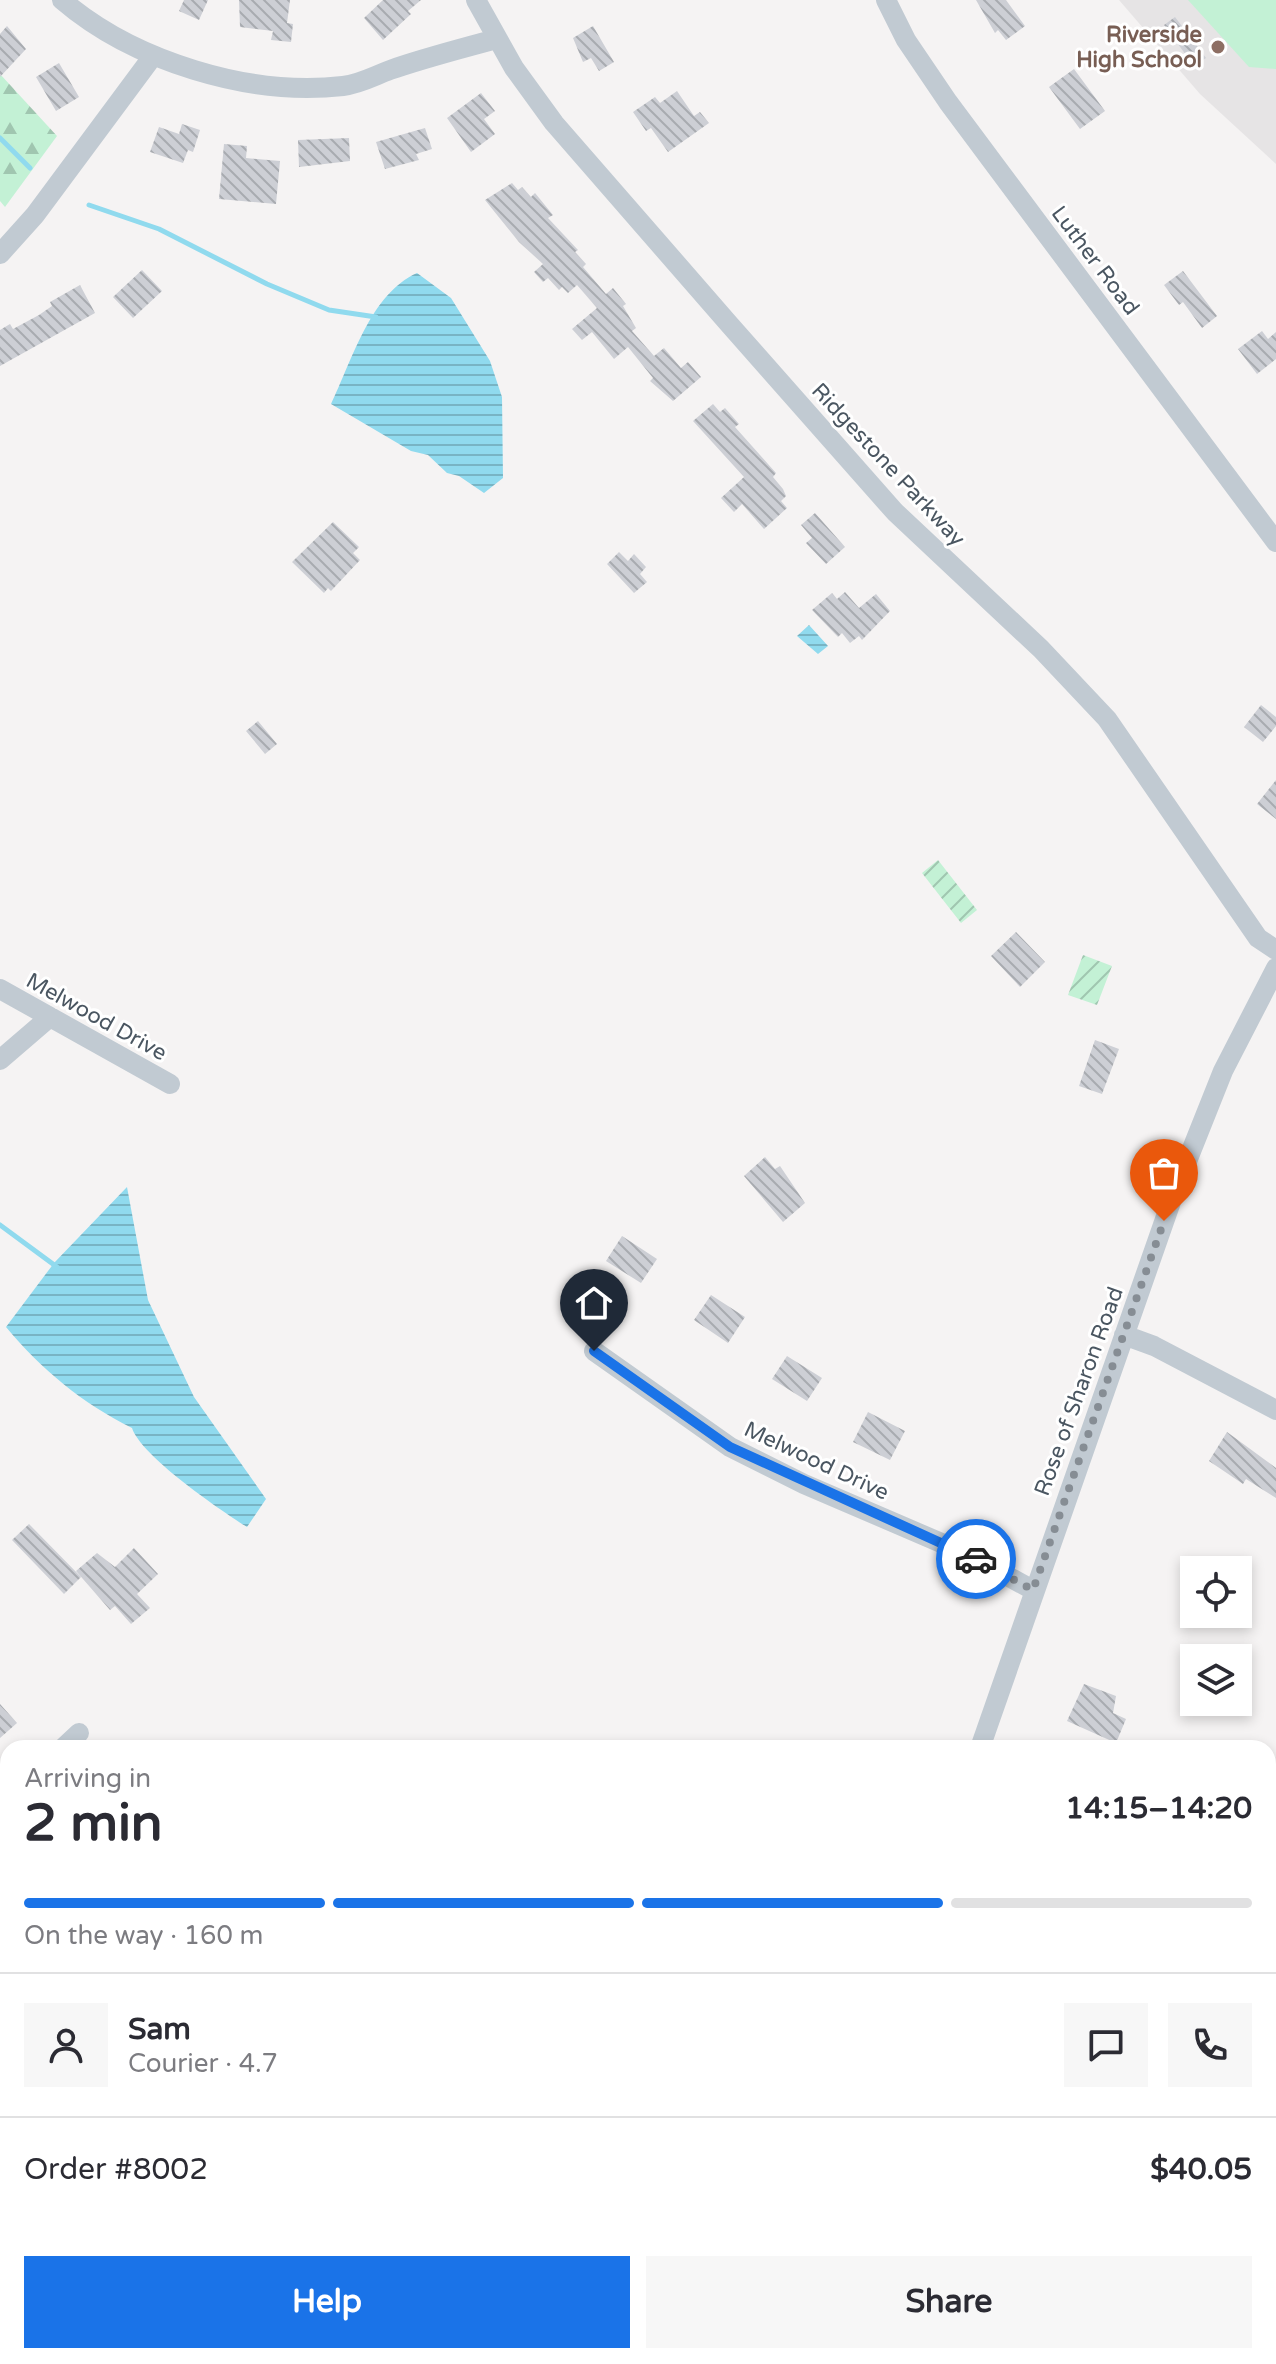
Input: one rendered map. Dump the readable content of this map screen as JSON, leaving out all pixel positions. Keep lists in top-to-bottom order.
{
  "streets": {
    "street": [
      "Luther Road",
      "Ridgestone Parkway",
      "Melwood Drive",
      "Rose of Sharon Road"
    ]
  },
  "crossings": [
    ["Melwood Drive", "Rose of Sharon Road"]
  ],
  "places": ["Riverside High School"],
  "page": {
    "heading": ["2 min", "Arriving in", "14:15–14:20"],
    "panel": [
      "Sam",
      "Courier · 4.7",
      "Order #8002",
      "$40.05"
    ],
    "bar": "On the way · 160 m",
    "buttons": ["Help", "Share"]
  }
}
